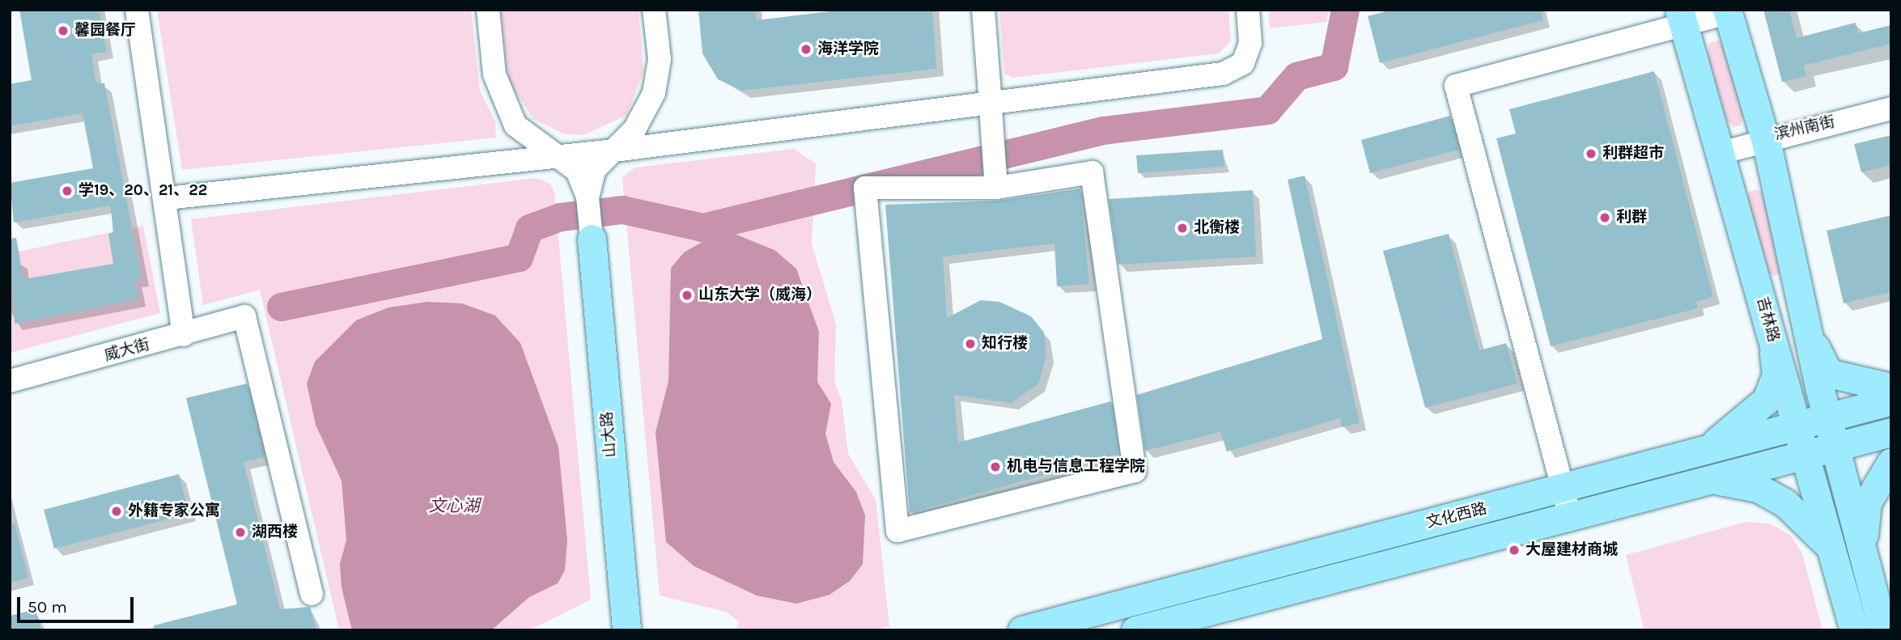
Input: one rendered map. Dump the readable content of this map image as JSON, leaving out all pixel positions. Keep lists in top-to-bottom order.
{
  "streets": {
    "main road": ["吉林路", "山大路", "文化西路"],
    "street": ["滨州南街", "威大街"]
  },
  "crossings": [
    ["滨州南街", "吉林路"],
    ["吉林路", "文化西路"]
  ],
  "water": ["文心湖"],
  "places": [
    "馨园餐厅",
    "海洋学院",
    "利群超市",
    "学19、20、21、22",
    "利群",
    "北衡楼",
    "山东大学（威海）",
    "知行楼",
    "机电与信息工程学院",
    "外籍专家公寓",
    "湖西楼",
    "大屋建材商城"
  ],
  "scale_bar": "50 m"
}
